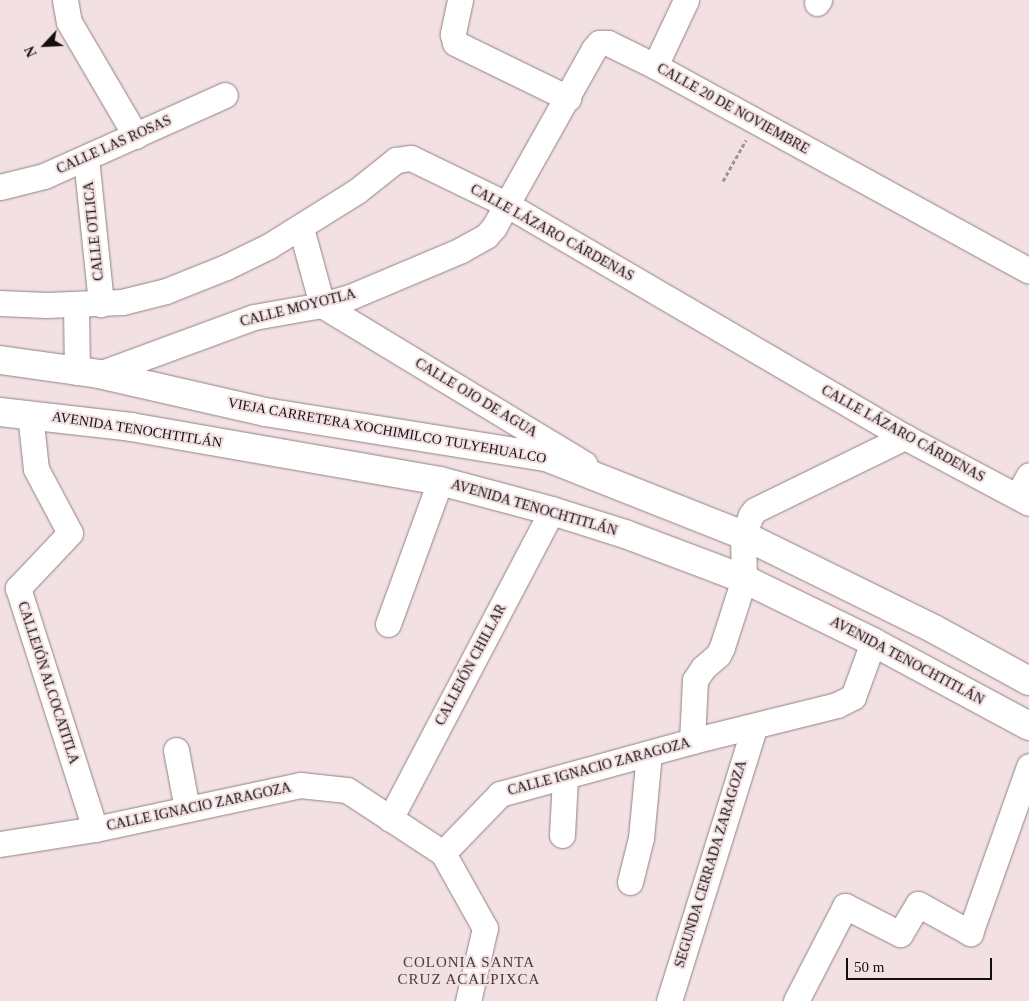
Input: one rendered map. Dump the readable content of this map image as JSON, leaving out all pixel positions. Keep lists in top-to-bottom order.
{
  "streets": {
    "main road": ["AVENIDA TENOCHTITLÁN", "VIEJA CARRETERA XOCHIMILCO TULYEHUALCO"],
    "street": [
      "CALLE 20 DE NOVIEMBRE",
      "CALLE LAS ROSAS",
      "CALLE OTLICA",
      "CALLE LÁZARO CÁRDENAS",
      "CALLE MOYOTLA",
      "CALLE OJO DE AGUA",
      "CALLEJÓN CHILLAR",
      "CALLEJÓN ALCOCATITLA",
      "CALLE IGNACIO ZARAGOZA",
      "SEGUNDA CERRADA ZARAGOZA"
    ]
  },
  "crossings": [
    ["CALLE 20 DE NOVIEMBRE", "CALLE LÁZARO CÁRDENAS"],
    ["CALLE 20 DE NOVIEMBRE", "CALLE MOYOTLA"],
    ["CALLE LAS ROSAS", "CALLE OTLICA"],
    ["CALLE OTLICA", "CALLE LÁZARO CÁRDENAS"],
    ["CALLE LÁZARO CÁRDENAS", "CALLE MOYOTLA"],
    ["CALLE MOYOTLA", "CALLE OJO DE AGUA"],
    ["CALLE MOYOTLA", "VIEJA CARRETERA XOCHIMILCO TULYEHUALCO"],
    ["CALLE OJO DE AGUA", "VIEJA CARRETERA XOCHIMILCO TULYEHUALCO"],
    ["AVENIDA TENOCHTITLÁN", "CALLEJÓN CHILLAR"],
    ["AVENIDA TENOCHTITLÁN", "CALLEJÓN ALCOCATITLA"],
    ["AVENIDA TENOCHTITLÁN", "CALLE IGNACIO ZARAGOZA"],
    ["CALLEJÓN CHILLAR", "CALLE IGNACIO ZARAGOZA"],
    ["CALLEJÓN ALCOCATITLA", "CALLE IGNACIO ZARAGOZA"],
    ["CALLE IGNACIO ZARAGOZA", "SEGUNDA CERRADA ZARAGOZA"]
  ],
  "districts": ["COLONIA SANTA CRUZ ACALPIXCA"],
  "scale_bar": "50 m",
  "north": "bottom left"
}
